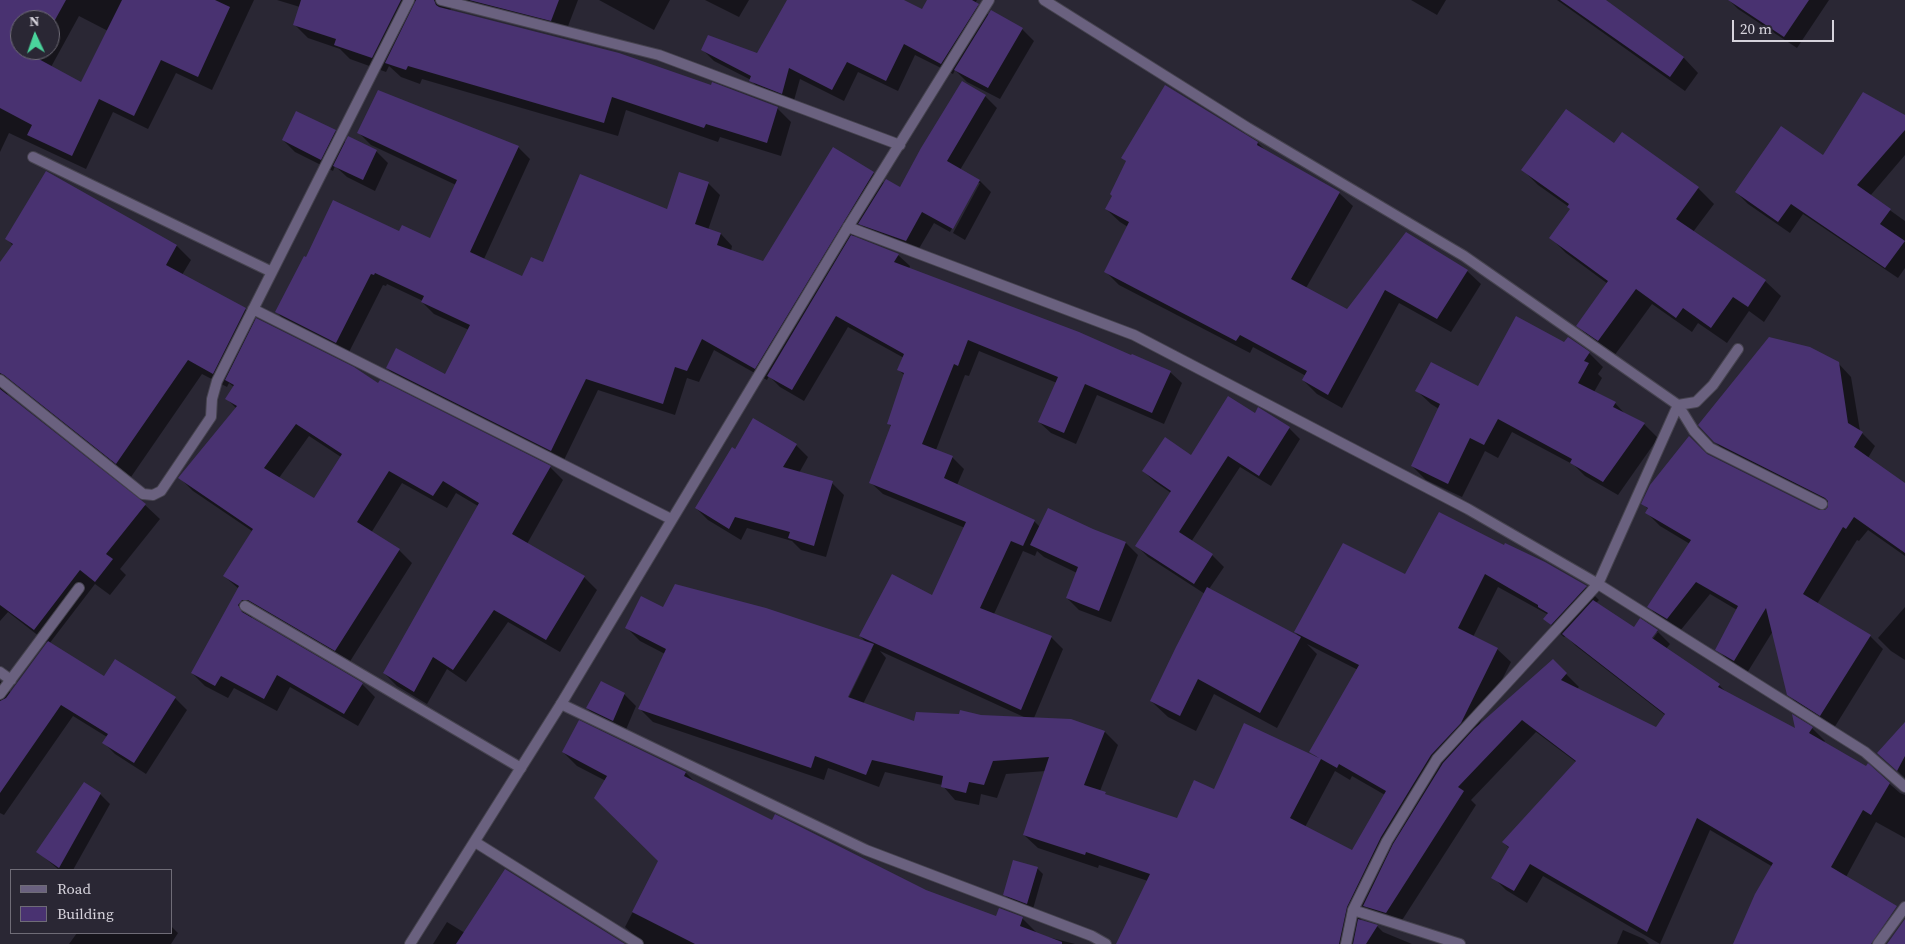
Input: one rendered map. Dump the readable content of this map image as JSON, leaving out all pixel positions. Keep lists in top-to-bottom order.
{
  "legend": ["Road", "Building"],
  "scale_bar": "20 m",
  "north": "top"
}
